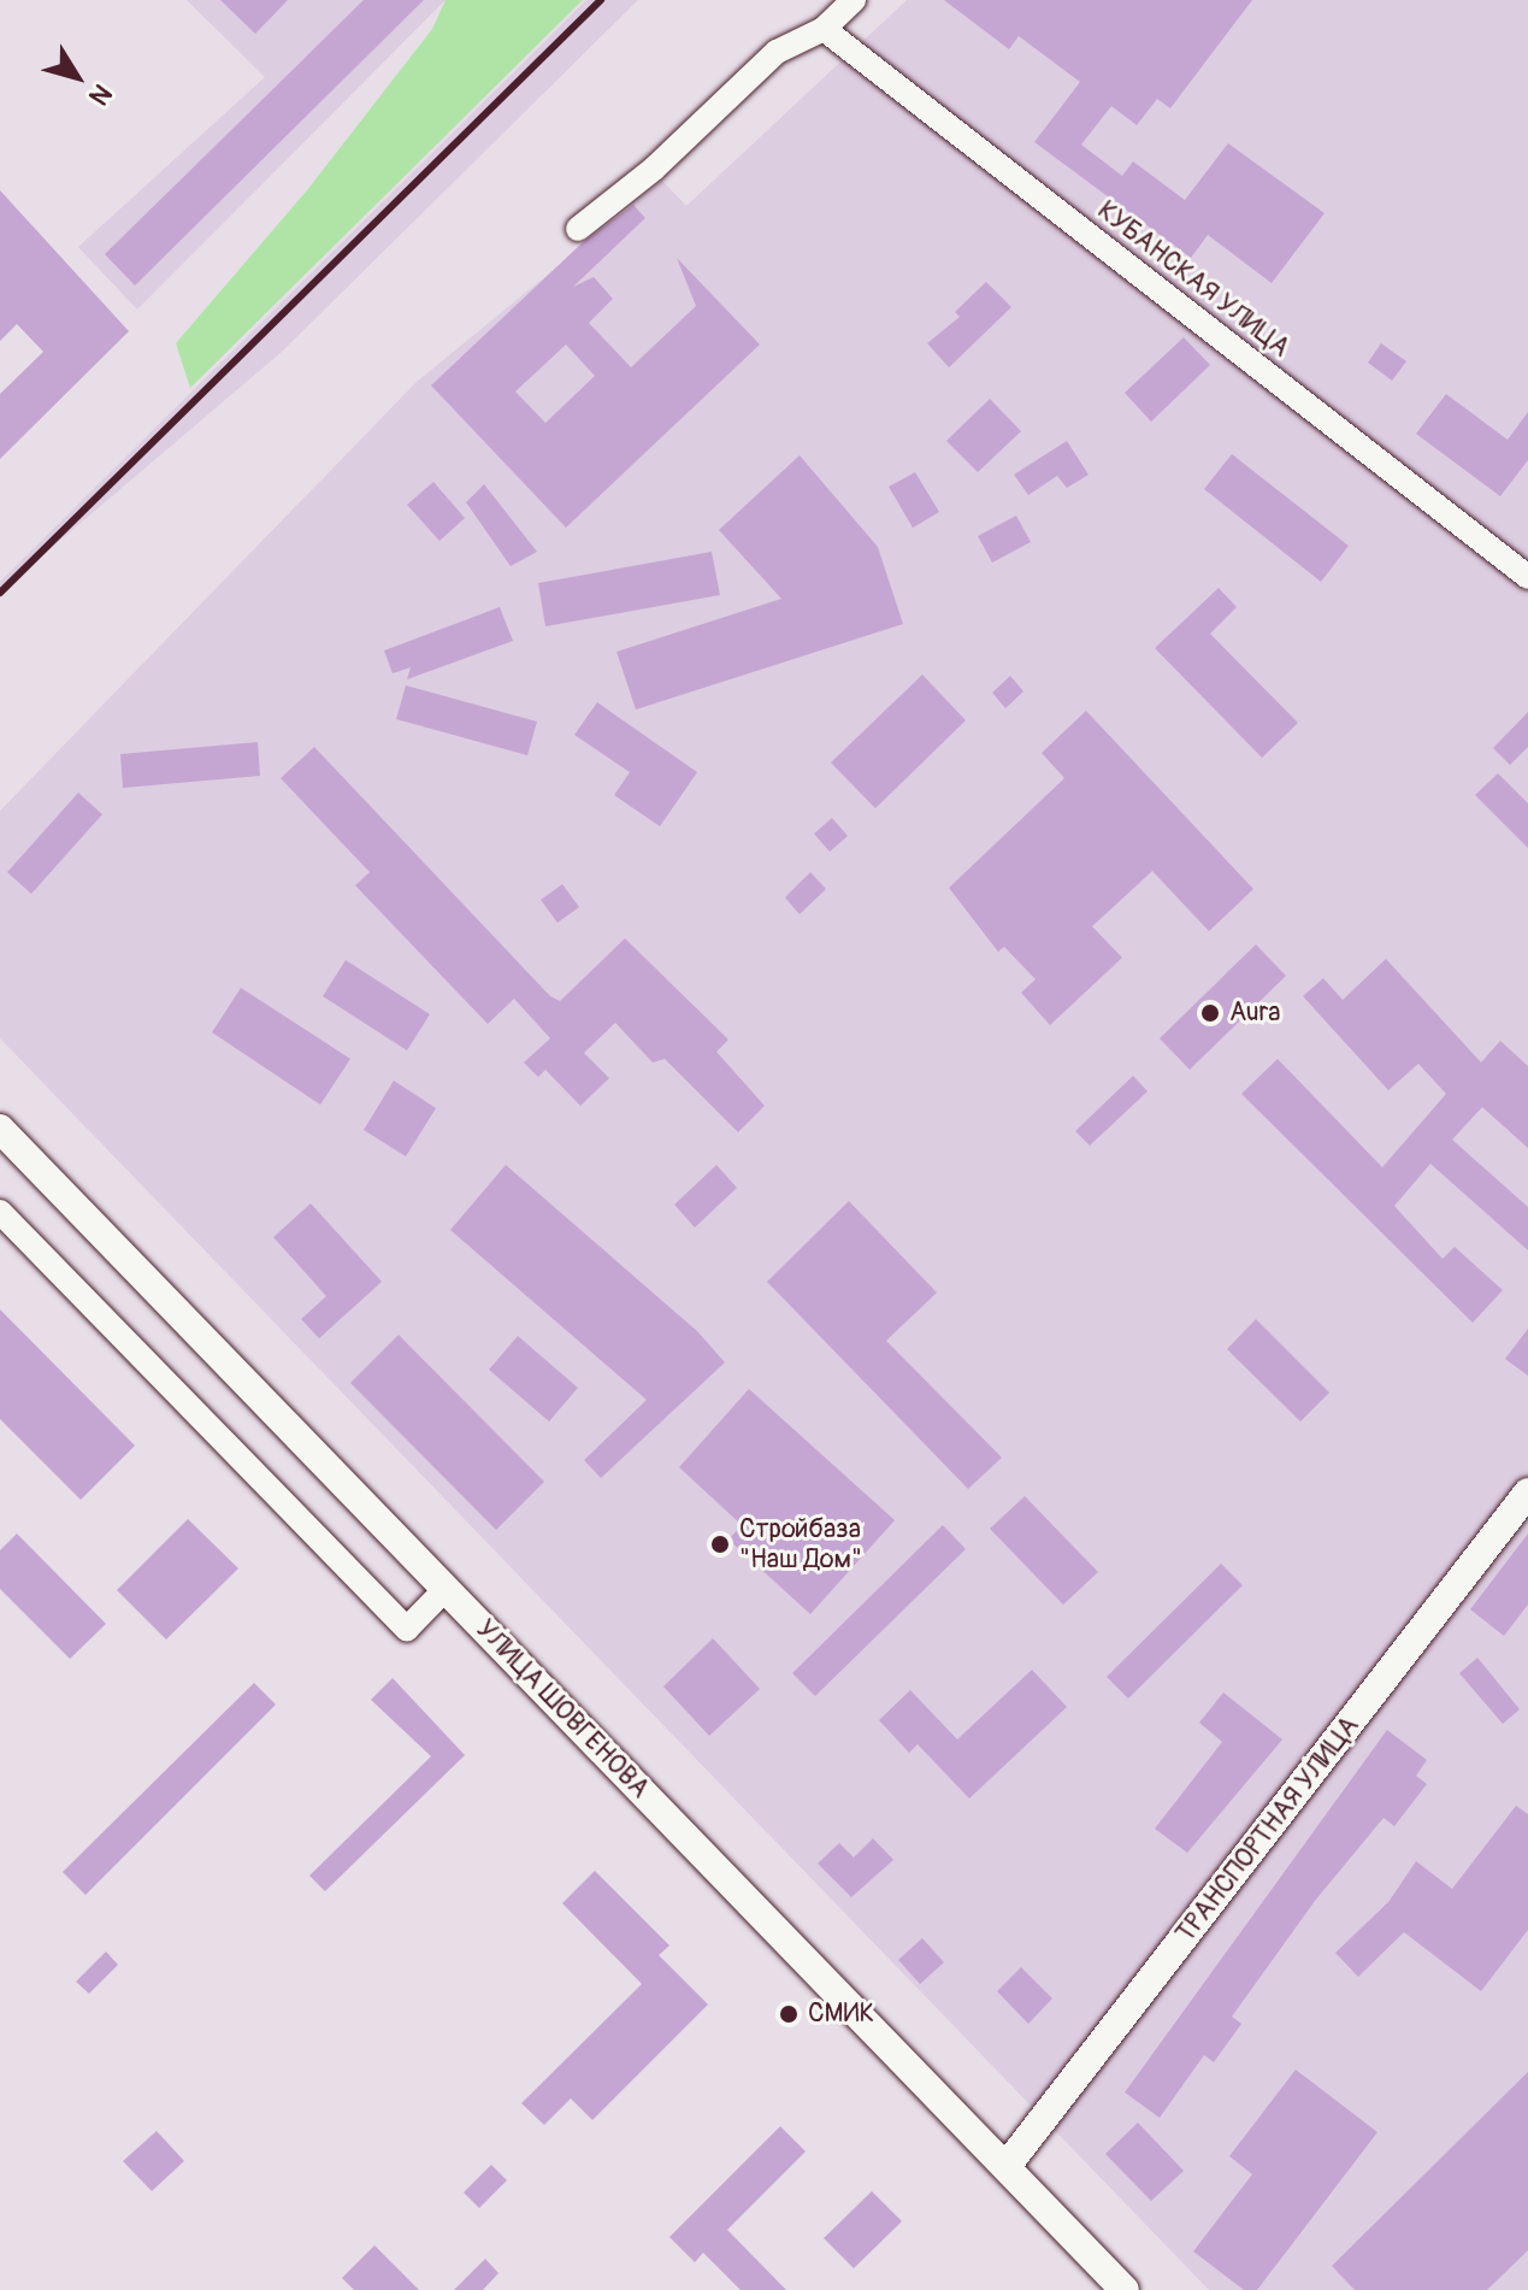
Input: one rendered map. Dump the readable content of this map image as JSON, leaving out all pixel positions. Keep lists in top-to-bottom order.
{
  "streets": {
    "street": ["КУБАНСКАЯ УЛИЦА", "УЛИЦА ШОВГЕНОВА", "ТРАНСПОРТНАЯ УЛИЦА"]
  },
  "crossings": [
    ["УЛИЦА ШОВГЕНОВА", "ТРАНСПОРТНАЯ УЛИЦА"]
  ],
  "places": ["Aura", "Стройбаза \"Наш Дом\"", "СМИК"],
  "north": "bottom right"
}
